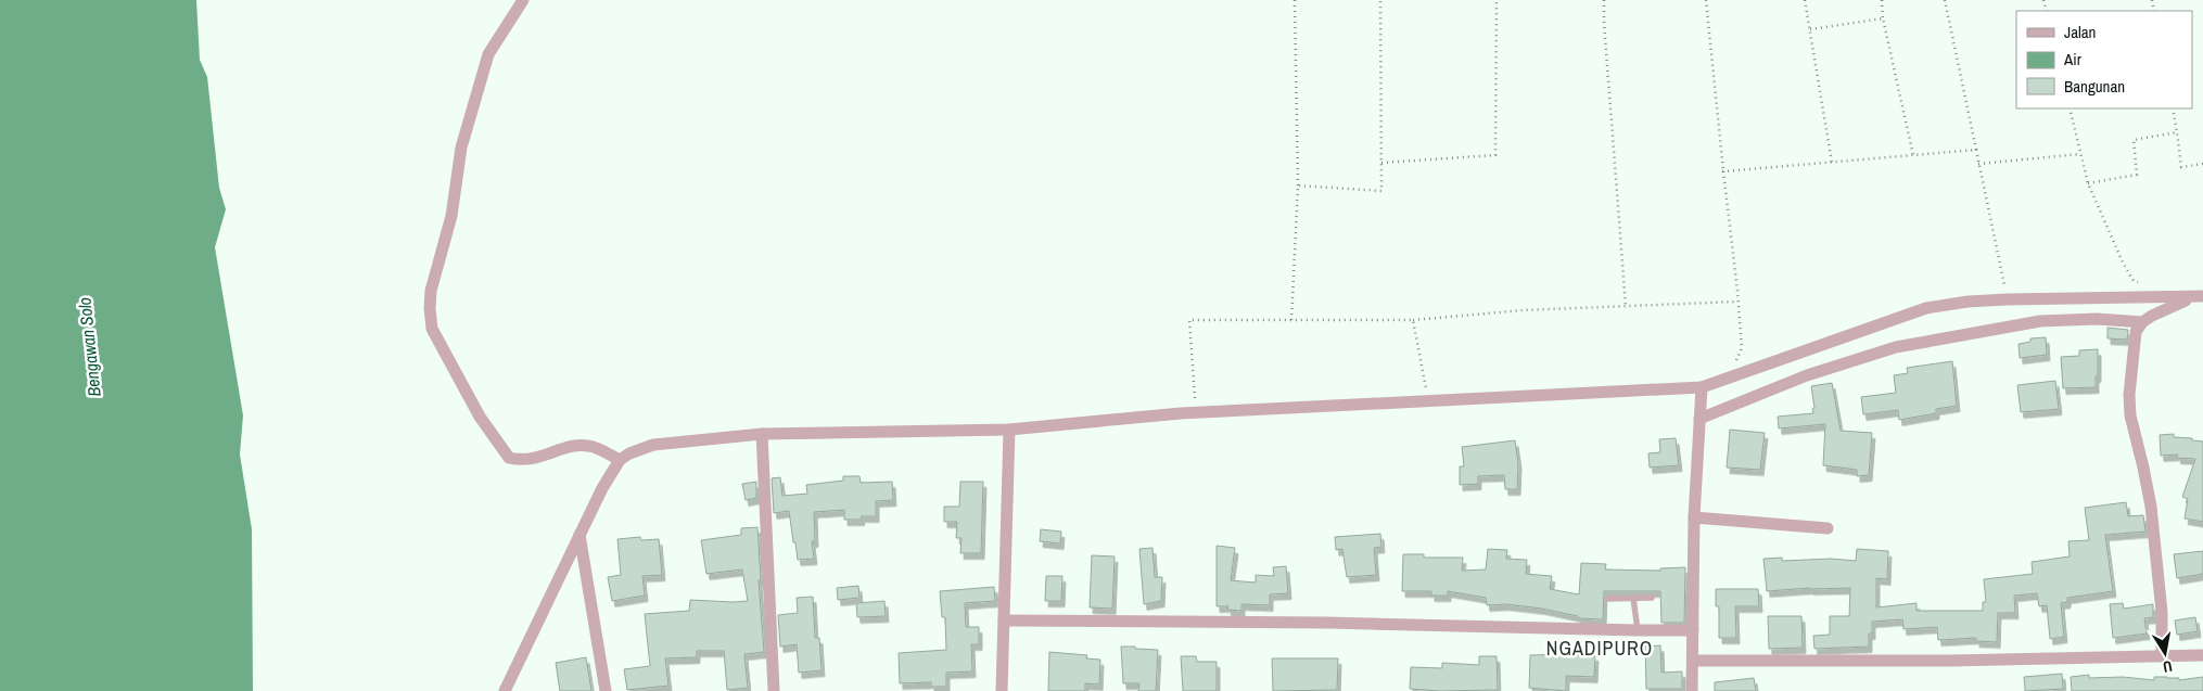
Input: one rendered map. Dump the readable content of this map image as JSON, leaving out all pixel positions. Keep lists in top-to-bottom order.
{
  "districts": ["NGADIPURO"],
  "water": ["Bengawan Solo"],
  "legend": ["Jalan", "Air", "Bangunan"],
  "north": "bottom"
}
